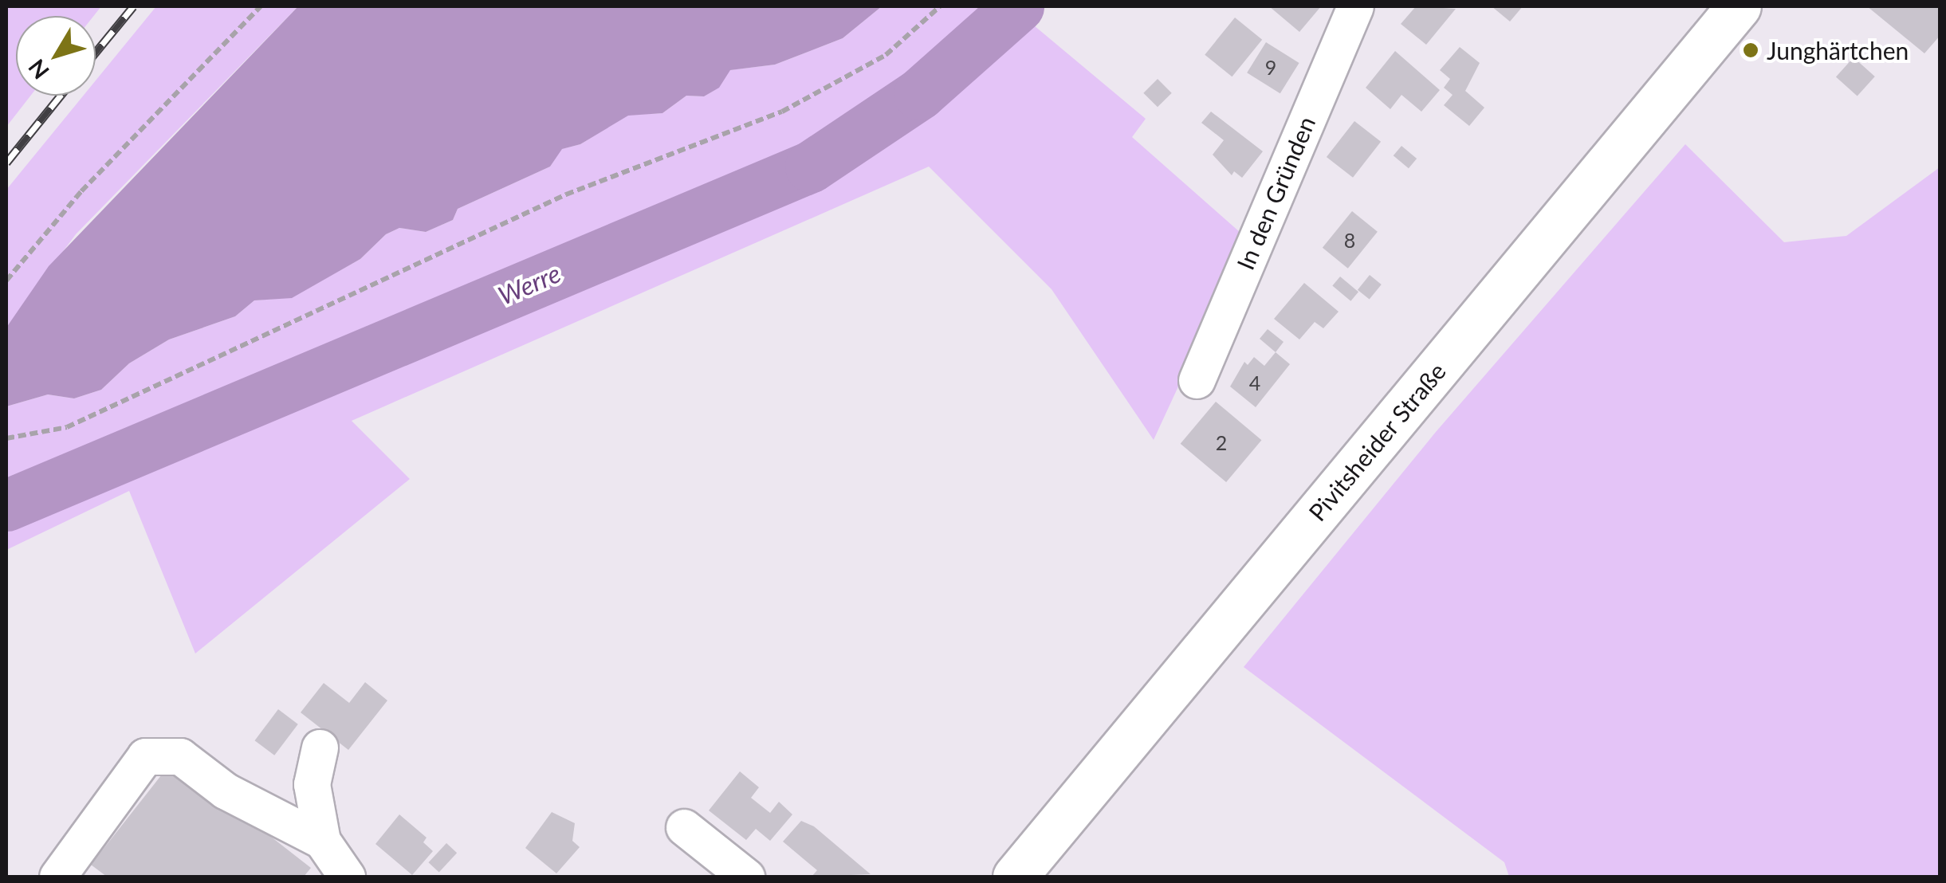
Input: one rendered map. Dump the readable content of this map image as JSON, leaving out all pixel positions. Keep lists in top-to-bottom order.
{
  "streets": {
    "main road": ["Pivitsheider Straße"],
    "street": ["In den Gründen"]
  },
  "water": ["Werre"],
  "places": ["Junghärtchen"],
  "house_numbers": [
    "9",
    "8",
    "4",
    "2"
  ],
  "north": "bottom left"
}
